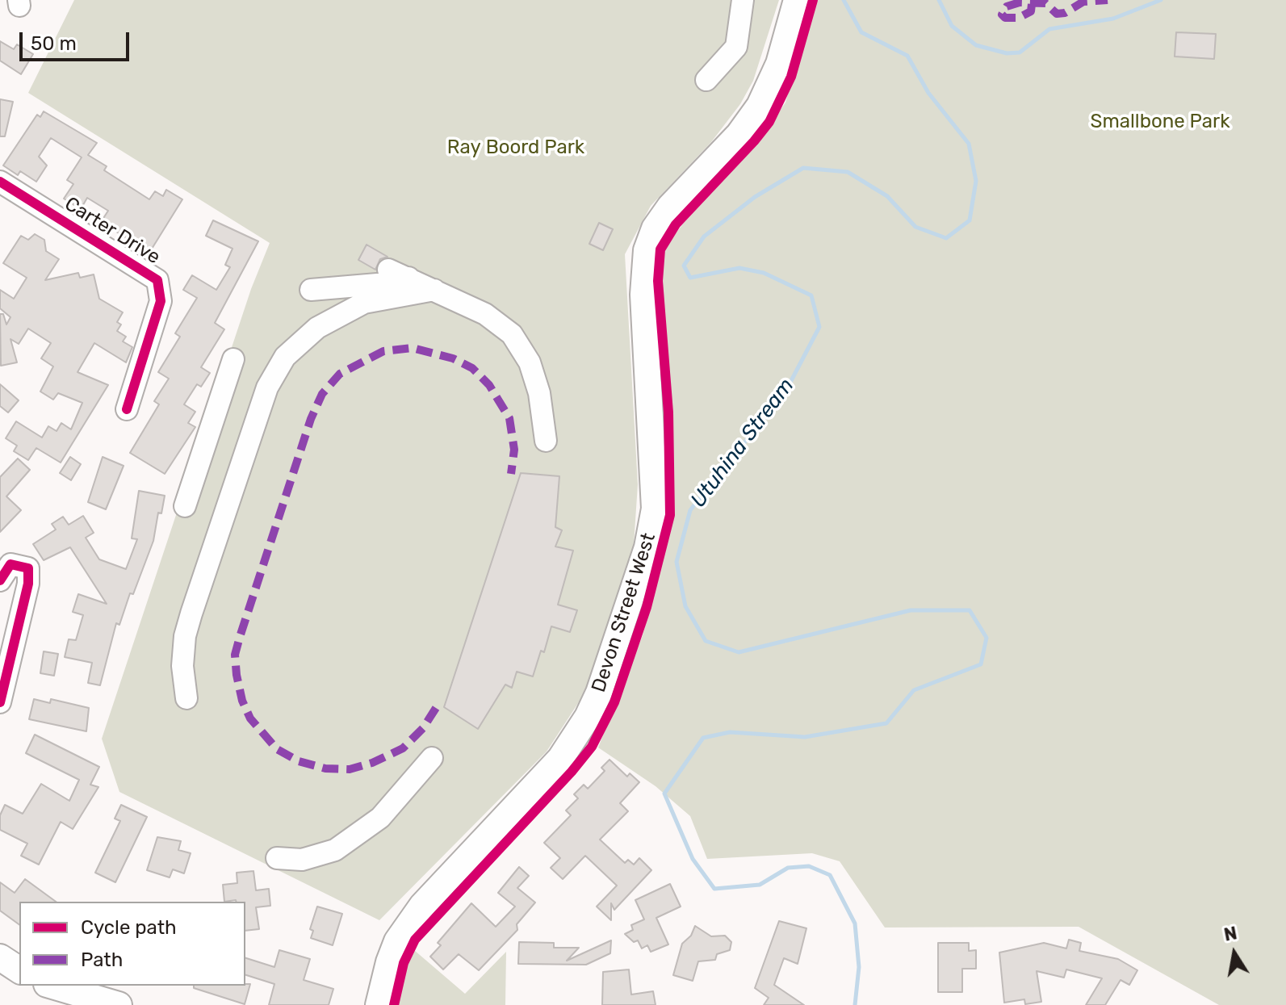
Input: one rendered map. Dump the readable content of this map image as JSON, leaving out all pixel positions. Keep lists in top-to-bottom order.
{
  "streets": {
    "main road": ["Devon Street West"],
    "street": ["Carter Drive"]
  },
  "water": ["Utuhina Stream"],
  "parks": ["Smallbone Park", "Ray Boord Park"],
  "legend": ["Cycle path", "Path"],
  "scale_bar": "50 m",
  "north": "top"
}
